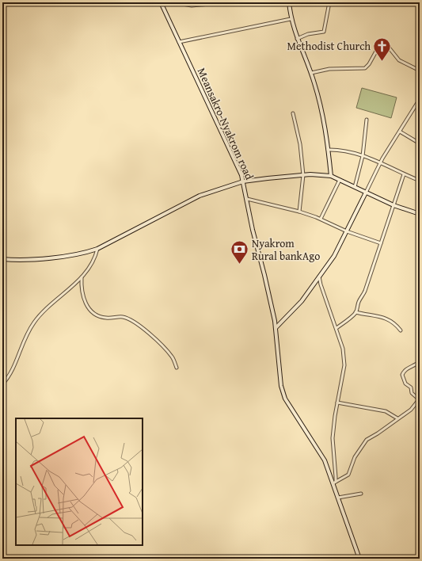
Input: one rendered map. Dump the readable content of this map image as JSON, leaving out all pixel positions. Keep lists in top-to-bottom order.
{
  "streets": {
    "street": ["Meansakro-Nyakrom road"]
  },
  "places": {
    "church": ["Methodist Church"],
    "bank": ["Nyakrom Rural bankAgo"]
  }
}
